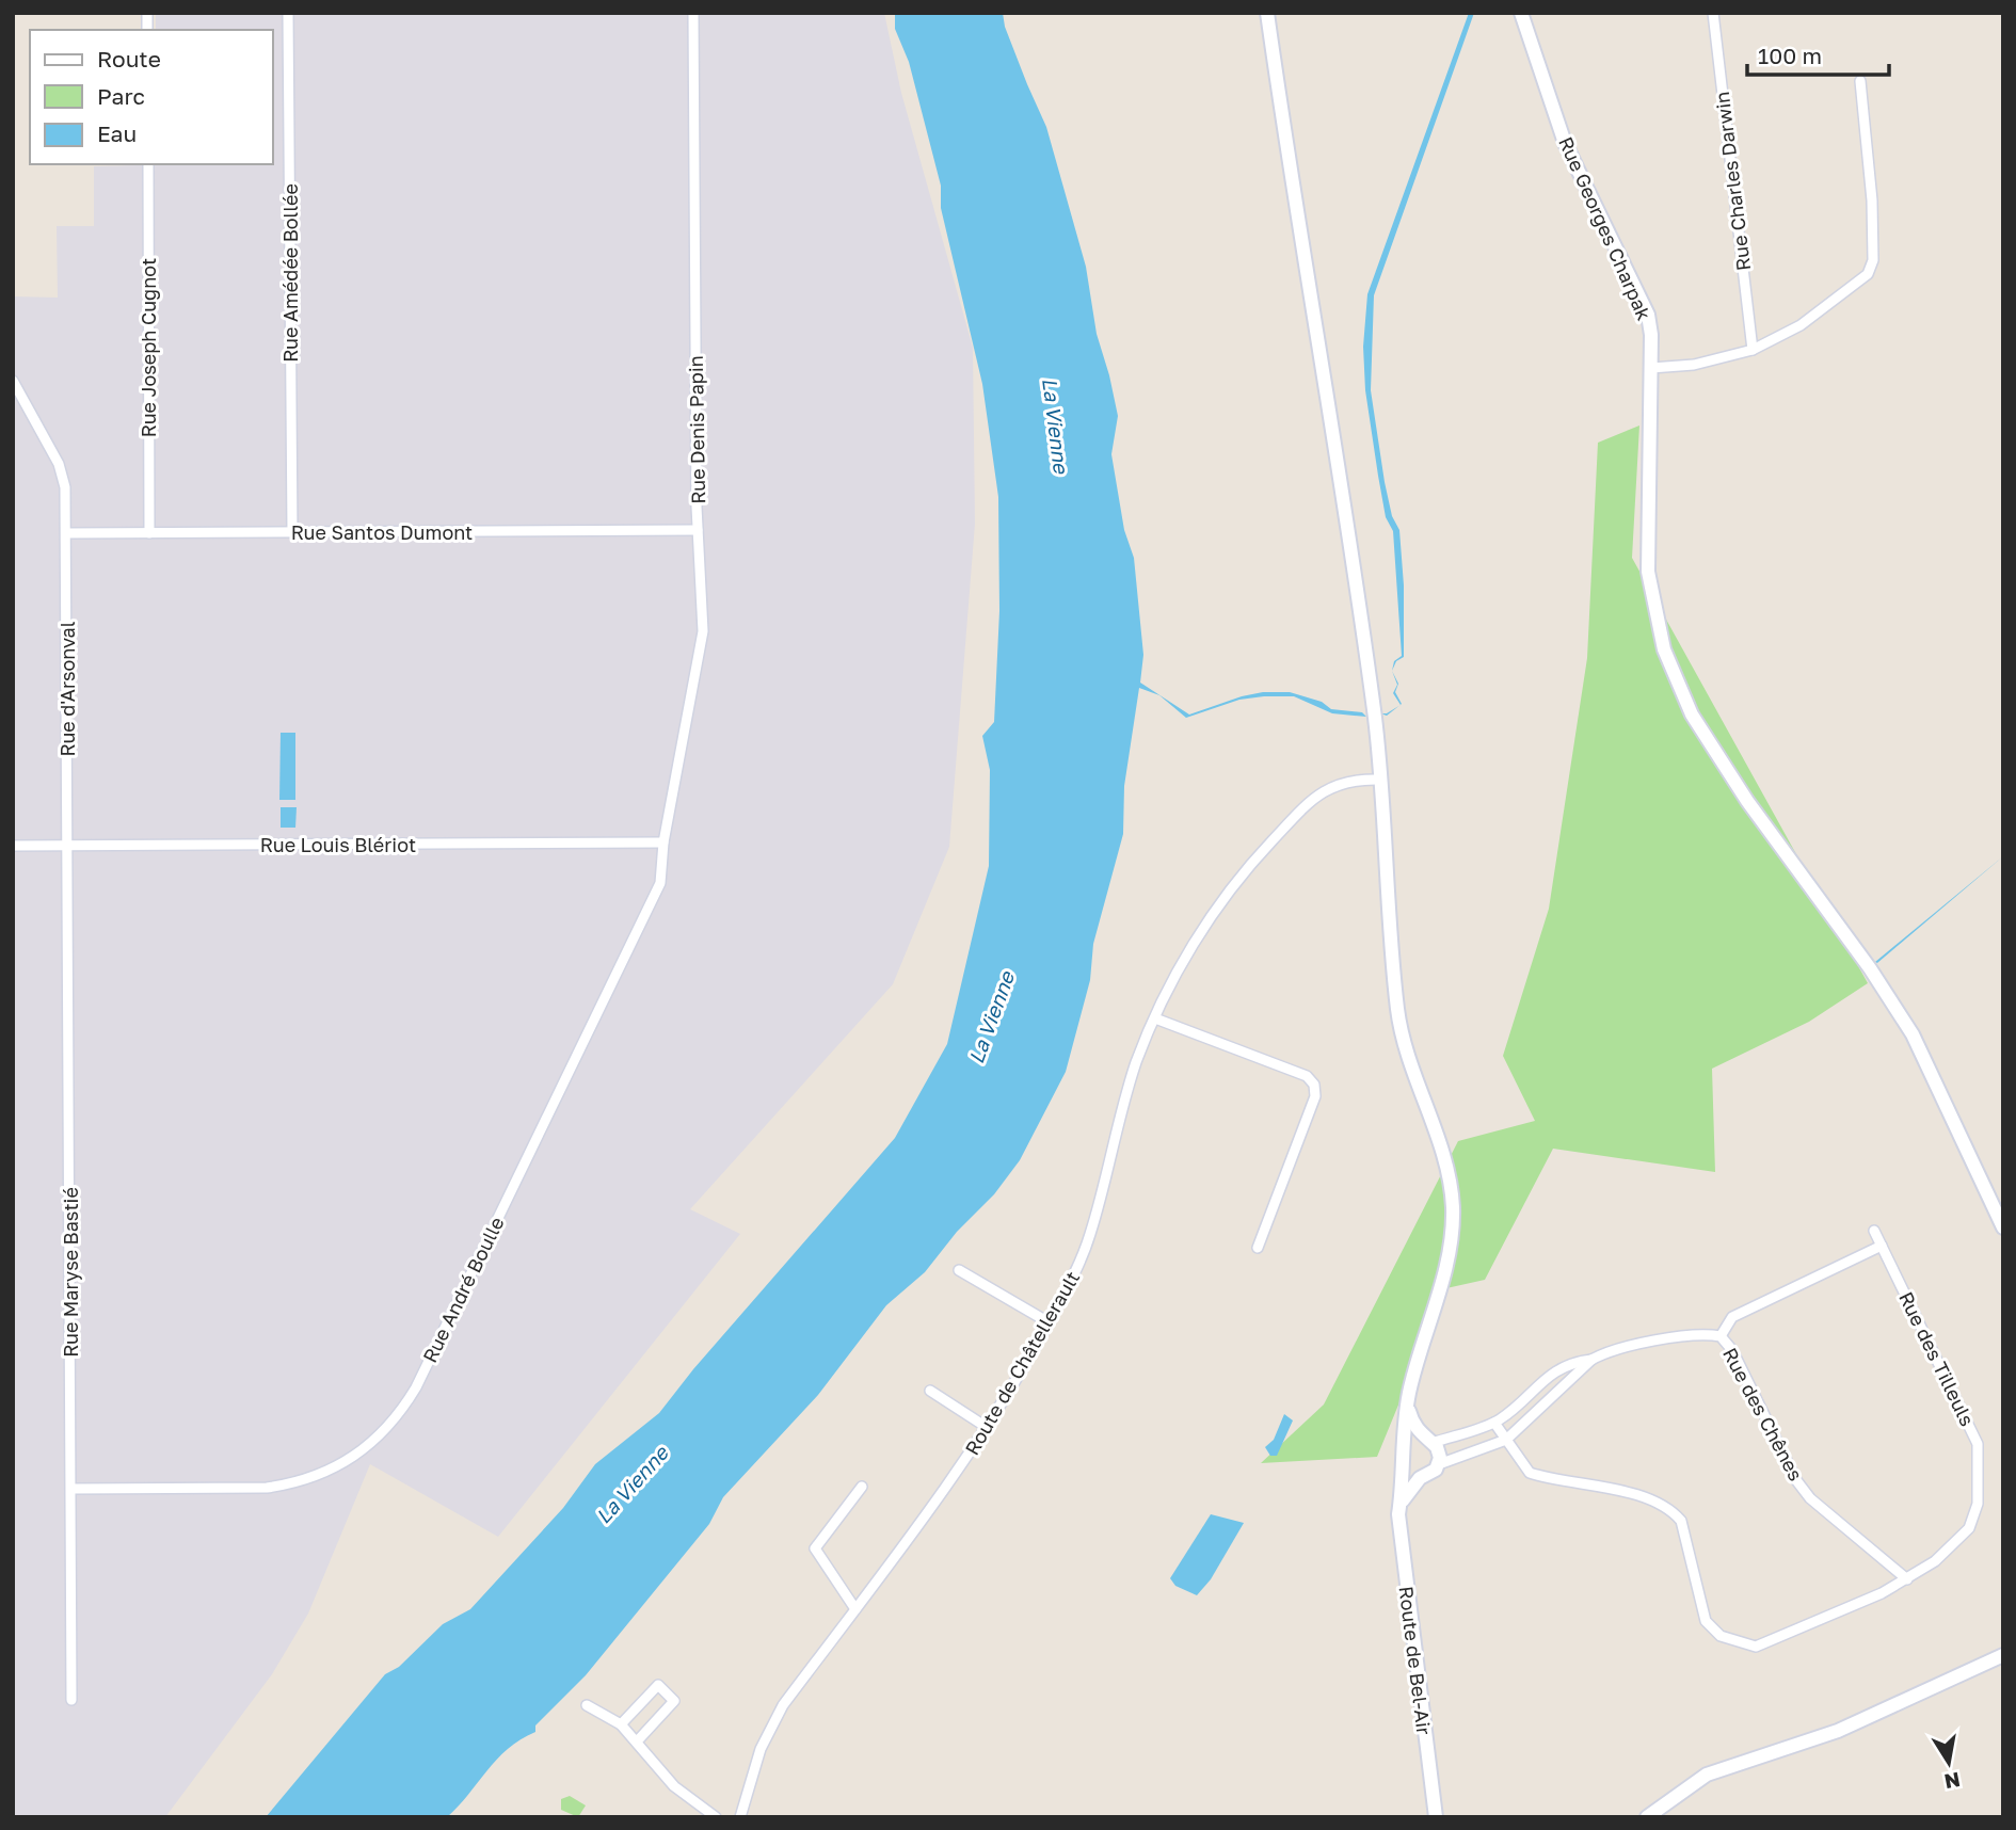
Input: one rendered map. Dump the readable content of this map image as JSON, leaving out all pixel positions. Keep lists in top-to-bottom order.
{
  "streets": {
    "street": [
      "Rue Charles Darwin",
      "Rue Georges Charpak",
      "Rue Amédée Bollée",
      "Rue Joseph Cugnot",
      "Rue Denis Papin",
      "Rue Santos Dumont",
      "Rue d'Arsonval",
      "Rue Louis Blériot",
      "Rue Maryse Bastié",
      "Rue André Boulle",
      "Rue des Tilleuls",
      "Route de Châtellerault",
      "Rue des Chênes",
      "Route de Bel-Air"
    ]
  },
  "crossings": [
    ["Rue Amédée Bollée", "Rue Santos Dumont"],
    ["Rue Joseph Cugnot", "Rue Santos Dumont"],
    ["Rue Denis Papin", "Rue Santos Dumont"],
    ["Rue Denis Papin", "Rue Louis Blériot"],
    ["Rue Denis Papin", "Rue André Boulle"],
    ["Rue Santos Dumont", "Rue d'Arsonval"],
    ["Rue d'Arsonval", "Rue Louis Blériot"],
    ["Rue d'Arsonval", "Rue Maryse Bastié"],
    ["Rue Louis Blériot", "Rue Maryse Bastié"],
    ["Rue Louis Blériot", "Rue André Boulle"],
    ["Rue Maryse Bastié", "Rue André Boulle"],
    ["Rue des Tilleuls", "Rue des Chênes"],
    ["Rue des Chênes", "Route de Bel-Air"]
  ],
  "water": ["La Vienne"],
  "legend": ["Route", "Parc", "Eau"],
  "scale_bar": "100 m",
  "north": "bottom"
}
